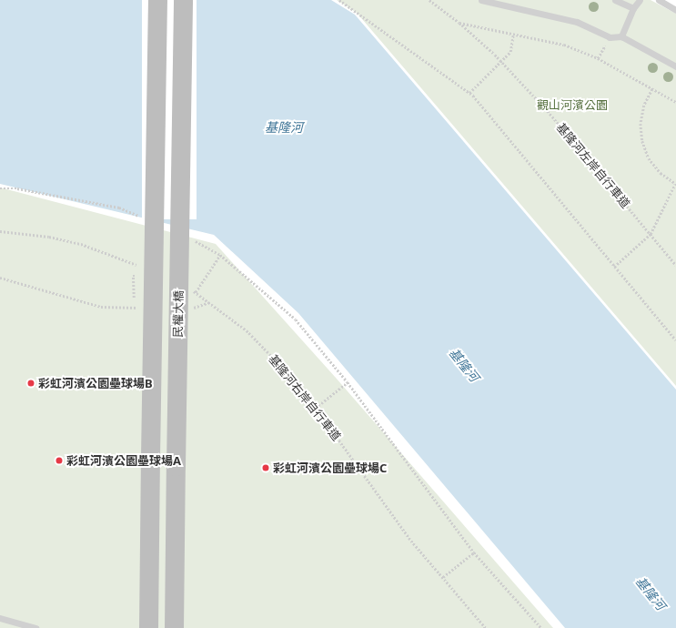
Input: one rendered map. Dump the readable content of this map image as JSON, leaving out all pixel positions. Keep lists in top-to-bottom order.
{
  "streets": {
    "main road": ["民權大橋"],
    "path": ["基隆河左岸自行車道", "基隆河右岸自行車道"]
  },
  "water": ["基隆河"],
  "parks": ["觀山河濱公園"],
  "places": ["彩虹河濱公園壘球場B", "彩虹河濱公園壘球場A", "彩虹河濱公園壘球場C"]
}
